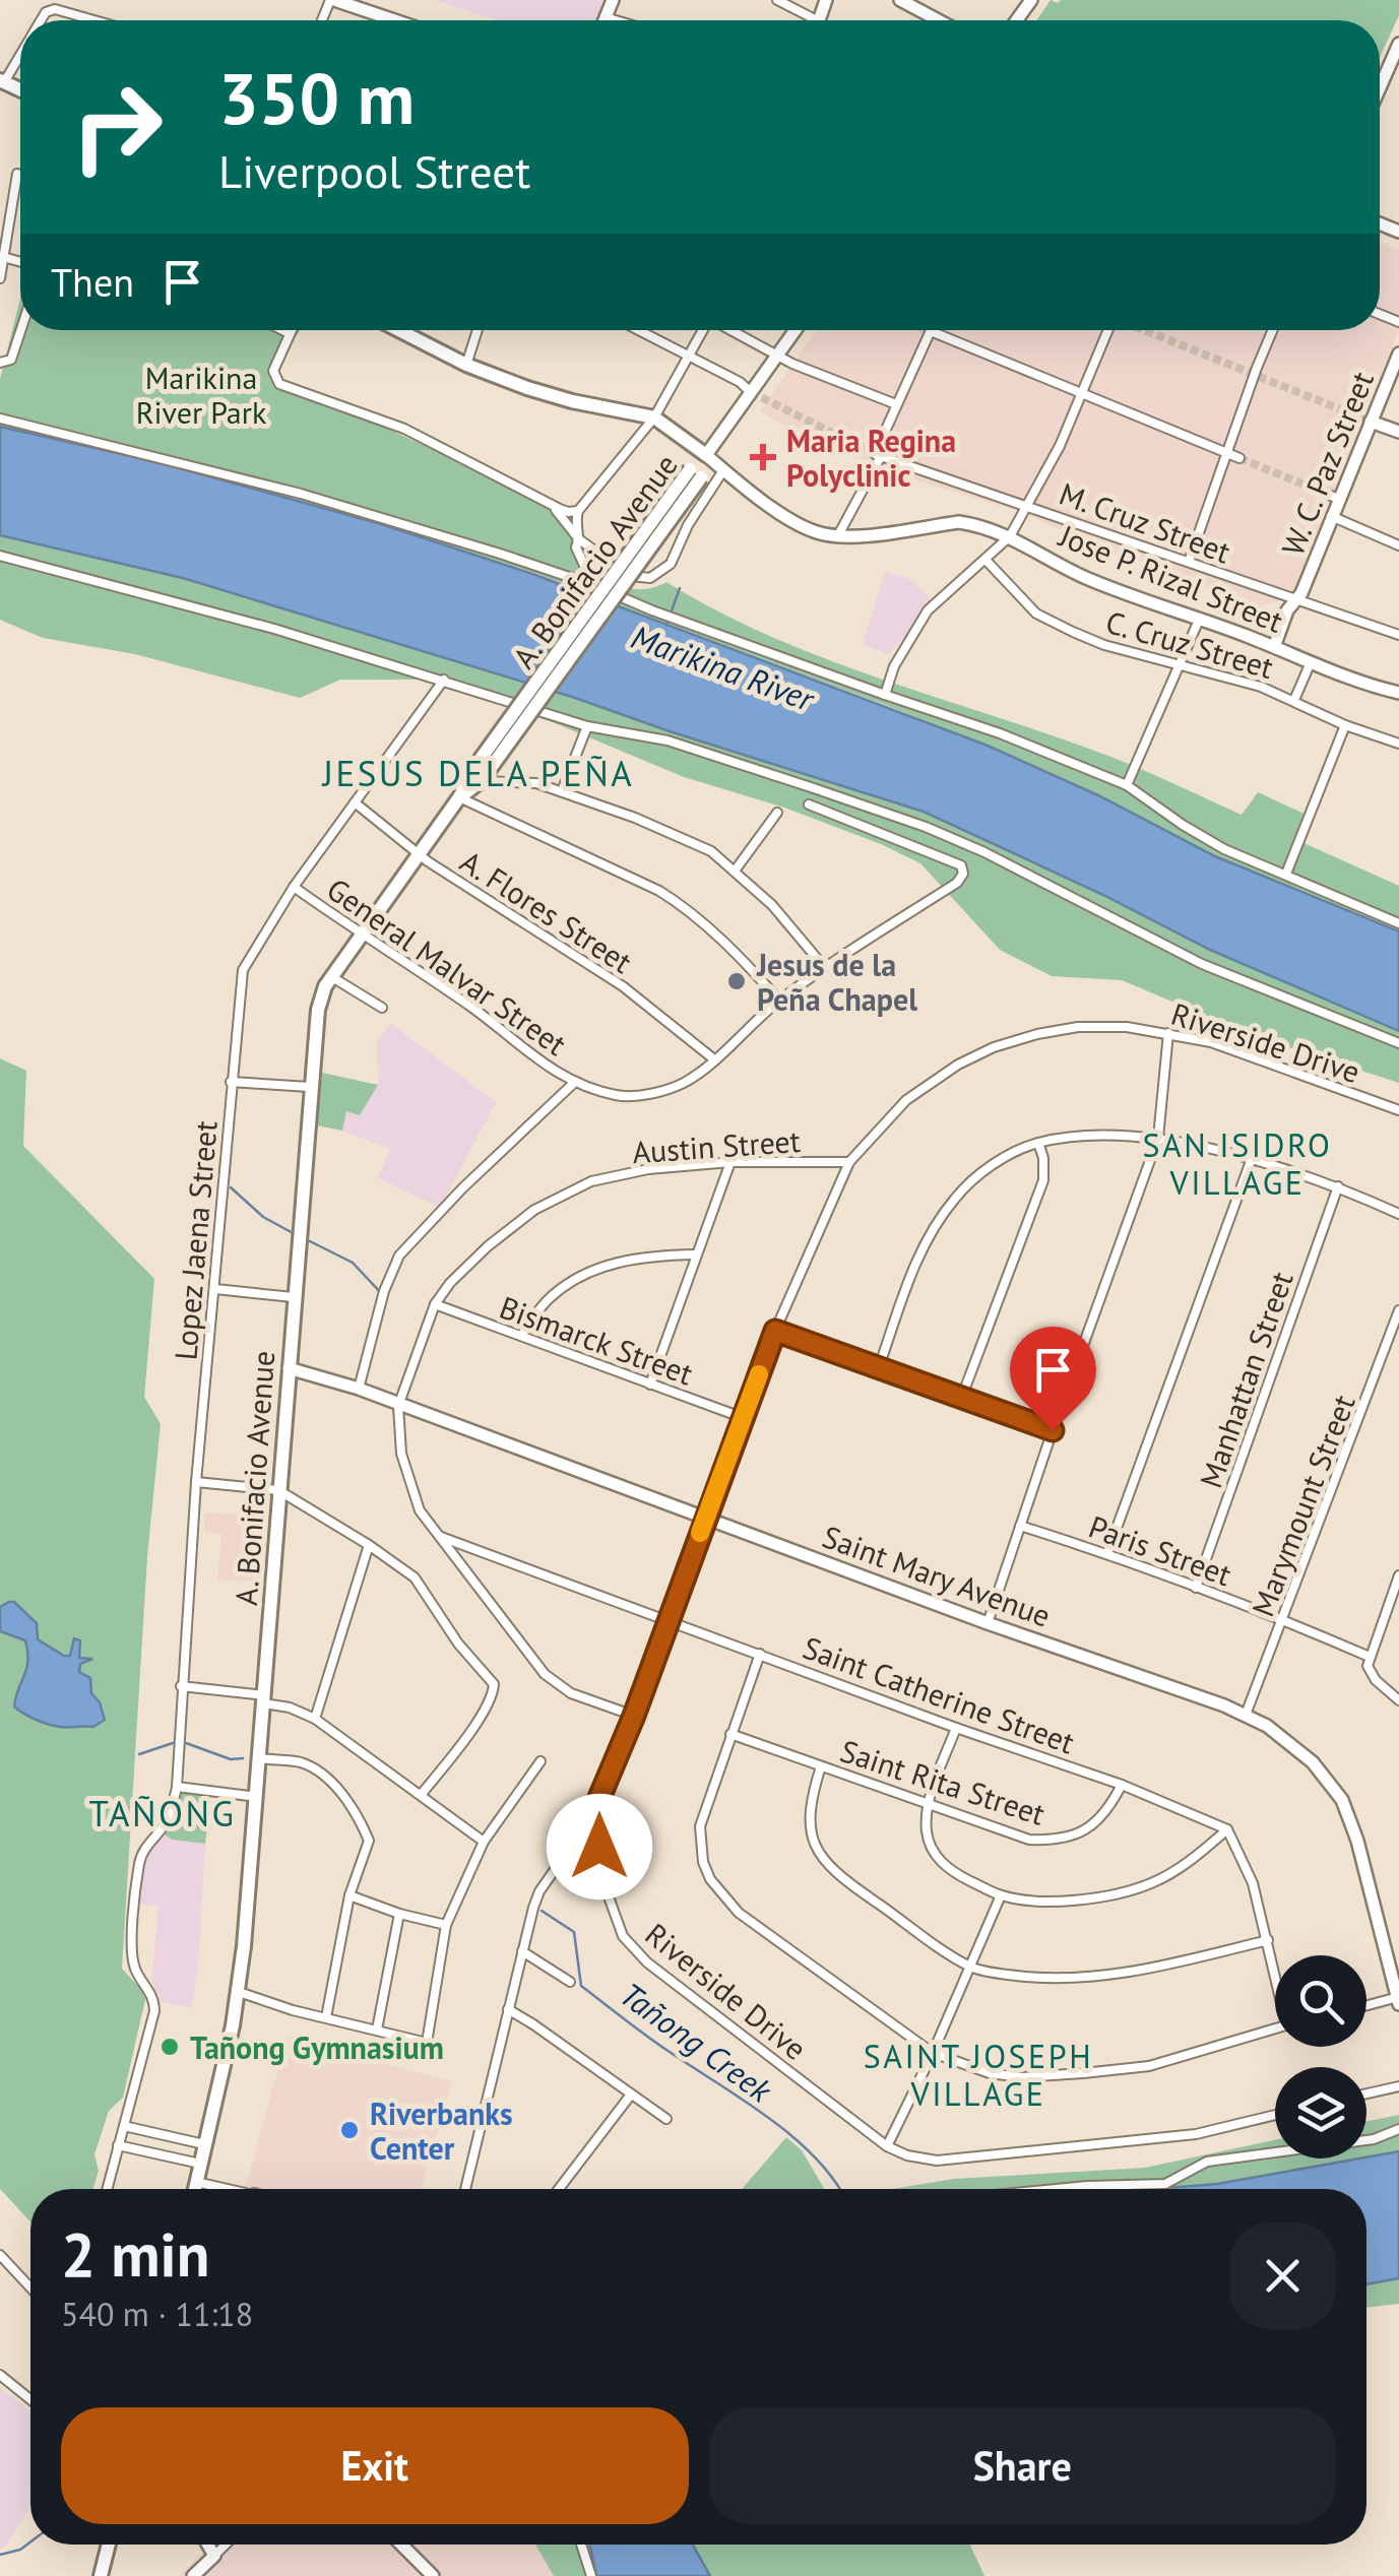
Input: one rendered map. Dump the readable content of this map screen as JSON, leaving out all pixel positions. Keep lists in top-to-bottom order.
{
  "streets": {
    "main road": ["A. Bonifacio Avenue"],
    "street": [
      "W. C. Paz Street",
      "M. Cruz Street",
      "Jose P. Rizal Street",
      "C. Cruz Street",
      "A. Flores Street",
      "General Malvar Street",
      "Riverside Drive",
      "Austin Street",
      "Lopez Jaena Street",
      "Bismarck Street",
      "Manhattan Street",
      "Marymount Street",
      "Paris Street",
      "Saint Mary Avenue",
      "Saint Catherine Street",
      "Saint Rita Street"
    ]
  },
  "crossings": [
    ["W. C. Paz Street", "M. Cruz Street"],
    ["W. C. Paz Street", "Jose P. Rizal Street"],
    ["A. Bonifacio Avenue", "Jose P. Rizal Street"],
    ["A. Bonifacio Avenue", "A. Flores Street"],
    ["A. Bonifacio Avenue", "General Malvar Street"],
    ["A. Bonifacio Avenue", "Saint Mary Avenue"],
    ["A. Flores Street", "General Malvar Street"],
    ["A. Flores Street", "Lopez Jaena Street"],
    ["General Malvar Street", "Lopez Jaena Street"],
    ["Riverside Drive", "Austin Street"],
    ["Riverside Drive", "Bismarck Street"],
    ["Riverside Drive", "Saint Mary Avenue"],
    ["Riverside Drive", "Saint Catherine Street"],
    ["Austin Street", "Bismarck Street"],
    ["Austin Street", "Saint Mary Avenue"],
    ["Manhattan Street", "Paris Street"],
    ["Marymount Street", "Paris Street"],
    ["Marymount Street", "Saint Mary Avenue"],
    ["Saint Catherine Street", "Saint Rita Street"]
  ],
  "districts": [
    "JESUS DELA PEÑA",
    "SAN ISIDRO VILLAGE",
    "TAÑONG",
    "SAINT JOSEPH VILLAGE"
  ],
  "water": ["Marikina River", "Tañong Creek"],
  "parks": ["Marikina River Park"],
  "places": {
    "health": ["Maria Regina Polyclinic"],
    "other": ["Jesus de la Peña Chapel", "Tañong Gymnasium", "Riverbanks Center"]
  },
  "page": {
    "turn": ["350 m", "Liverpool Street"],
    "then": "Then",
    "heading": ["2 min", "540 m · 11:18"],
    "buttons": ["Exit", "Share"]
  }
}
